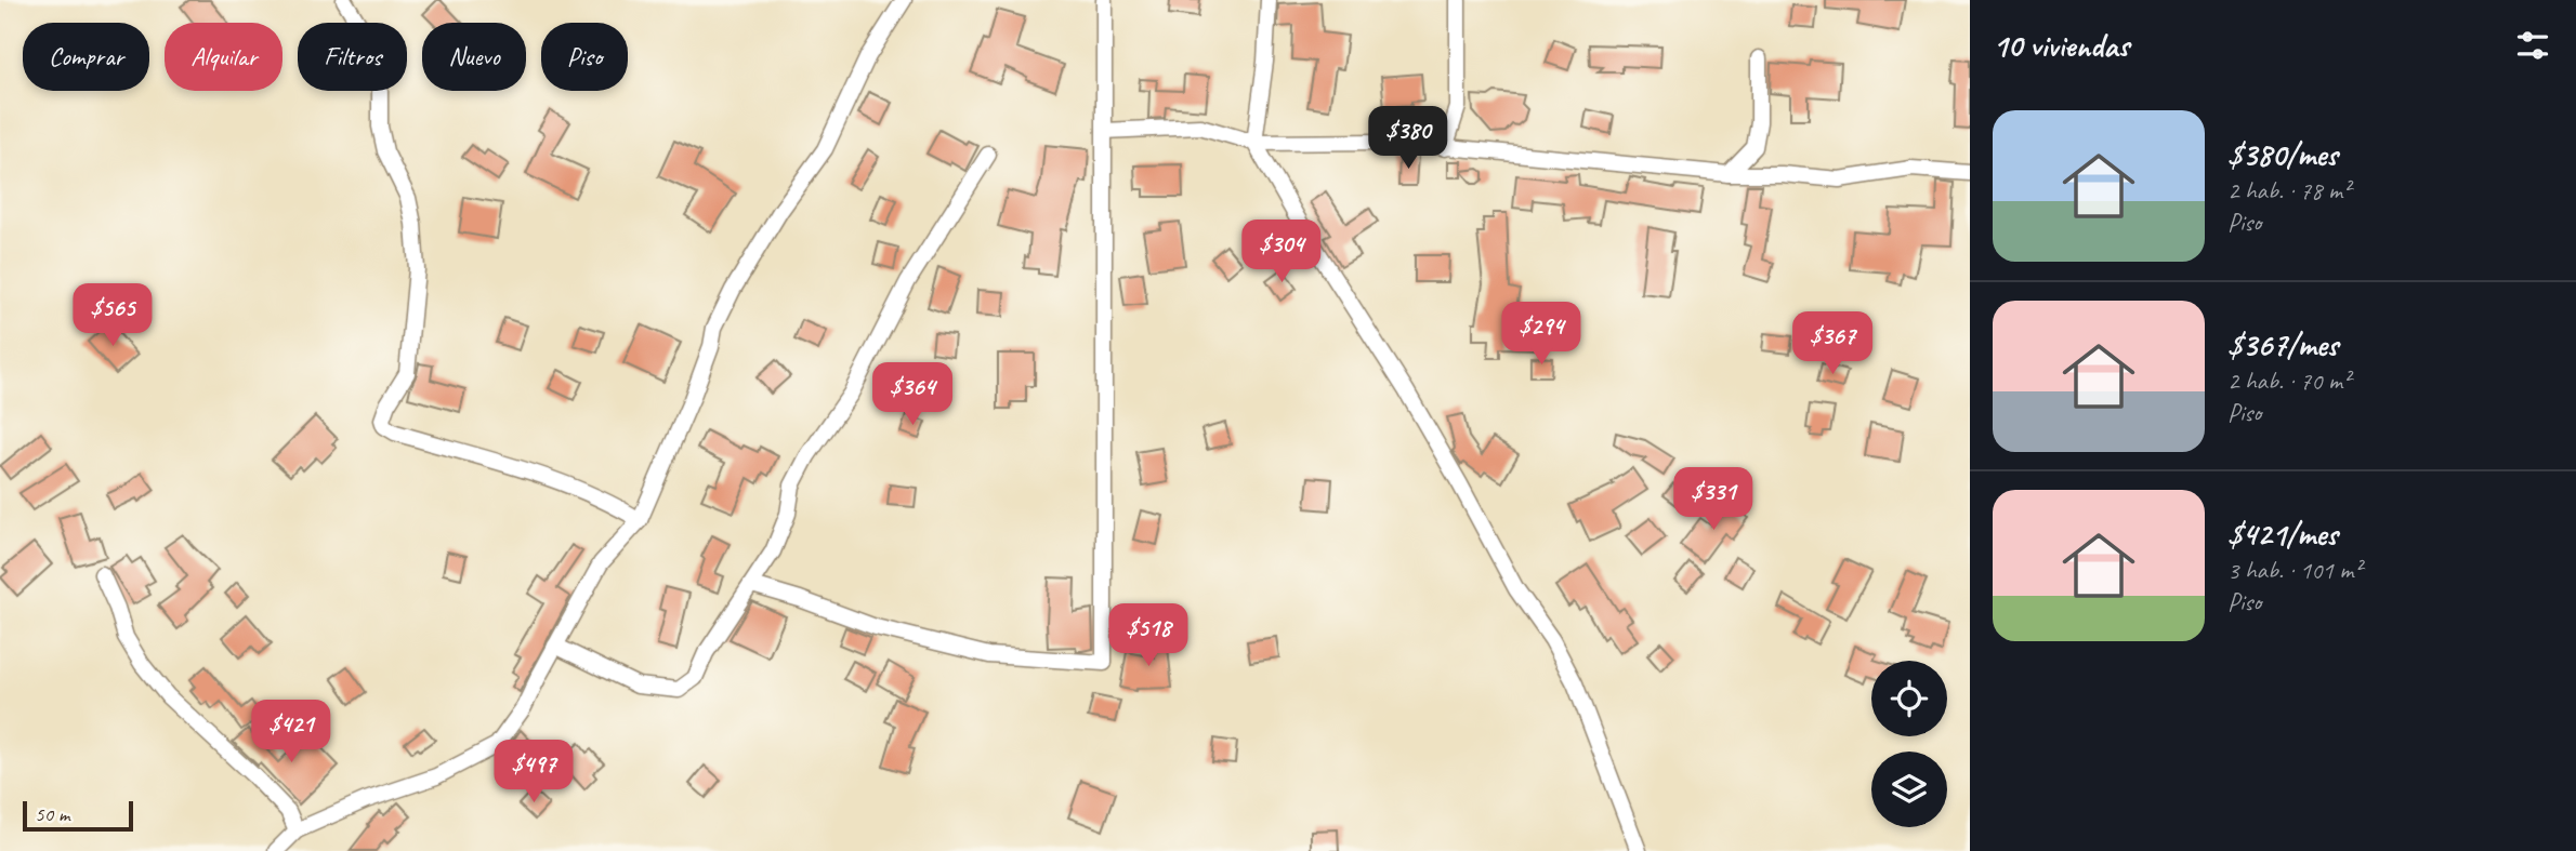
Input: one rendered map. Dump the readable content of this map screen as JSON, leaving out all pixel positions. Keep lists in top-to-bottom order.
{
  "scale_bar": "50 m",
  "page": {
    "heading": "10 viviendas",
    "chip": [
      "Comprar",
      "Alquilar",
      "Filtros",
      "Nuevo",
      "Piso"
    ],
    "list": [
      {
        "name": "$380/mes",
        "note": "2 hab. · 78 m² · Piso"
      },
      {
        "name": "$367/mes",
        "note": "2 hab. · 70 m² · Piso"
      },
      {
        "name": "$421/mes",
        "note": "3 hab. · 101 m² · Piso"
      }
    ],
    "price": [
      "$380",
      "$304",
      "$565",
      "$294",
      "$367",
      "$364",
      "$331",
      "$518",
      "$421",
      "$497"
    ],
    "scale": "50 m"
  }
}
